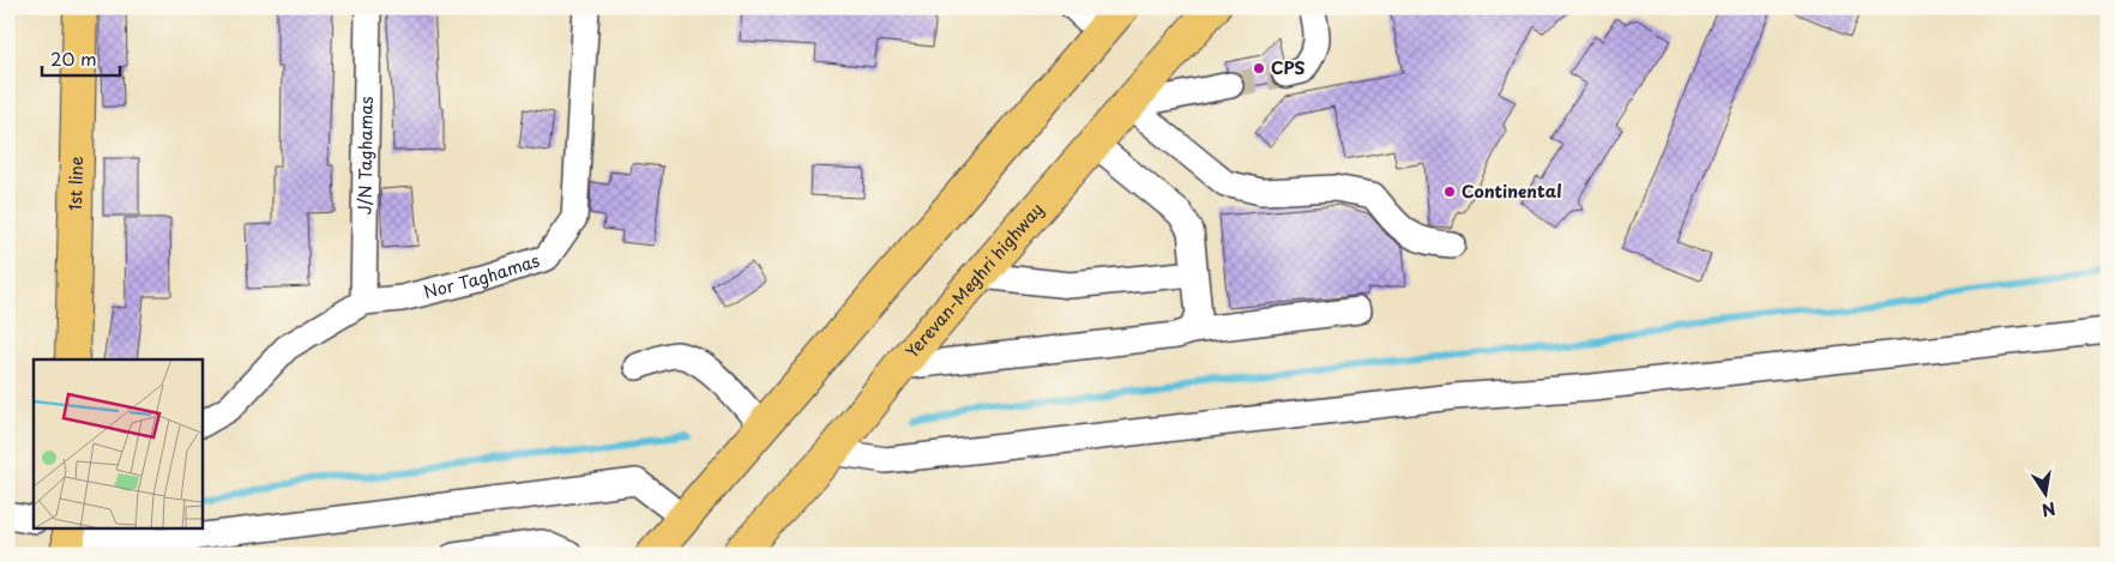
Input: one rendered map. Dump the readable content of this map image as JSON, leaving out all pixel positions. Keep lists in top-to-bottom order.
{
  "streets": {
    "main road": ["1st line", "Yerevan-Meghri highway"],
    "street": ["J/N Taghamas", "Nor Taghamas"]
  },
  "crossings": [
    ["J/N Taghamas", "Nor Taghamas"]
  ],
  "places": ["CPS", "Continental"],
  "scale_bar": "20 m",
  "north": "bottom"
}
